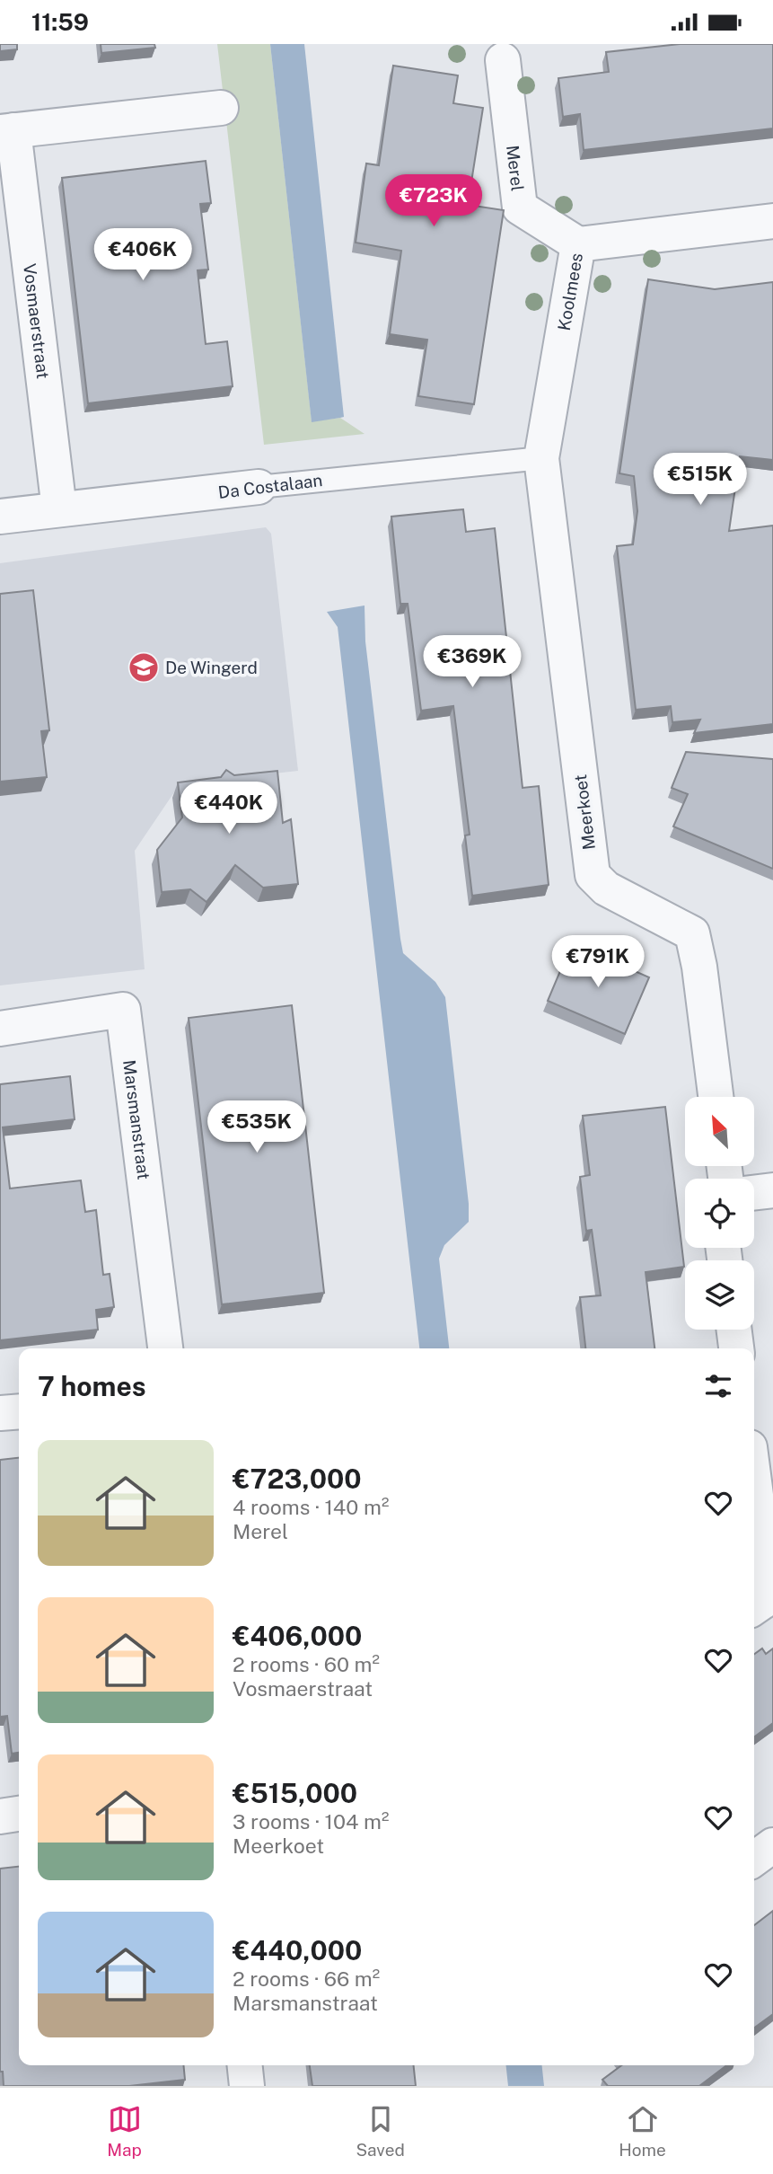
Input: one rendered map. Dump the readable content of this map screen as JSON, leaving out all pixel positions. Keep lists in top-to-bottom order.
{
  "streets": {
    "street": [
      "Merel",
      "Koolmees",
      "Vosmaerstraat",
      "Da Costalaan",
      "Meerkoet",
      "Marsmanstraat"
    ]
  },
  "crossings": [
    ["Merel", "Koolmees"],
    ["Koolmees", "Da Costalaan"],
    ["Koolmees", "Meerkoet"],
    ["Vosmaerstraat", "Da Costalaan"],
    ["Da Costalaan", "Meerkoet"]
  ],
  "places": {
    "school or university": ["De Wingerd"]
  },
  "north": "top left",
  "page": {
    "status": "11:59",
    "price": [
      "€723K",
      "€406K",
      "€515K",
      "€369K",
      "€440K",
      "€791K",
      "€535K"
    ],
    "heading": "7 homes",
    "list": [
      {
        "name": "€723,000",
        "note": "4 rooms · 140 m² · Merel"
      },
      {
        "name": "€406,000",
        "note": "2 rooms · 60 m² · Vosmaerstraat"
      },
      {
        "name": "€515,000",
        "note": "3 rooms · 104 m² · Meerkoet"
      },
      {
        "name": "€440,000",
        "note": "2 rooms · 66 m² · Marsmanstraat"
      }
    ],
    "tabs": ["Map", "Saved", "Home"]
  }
}
